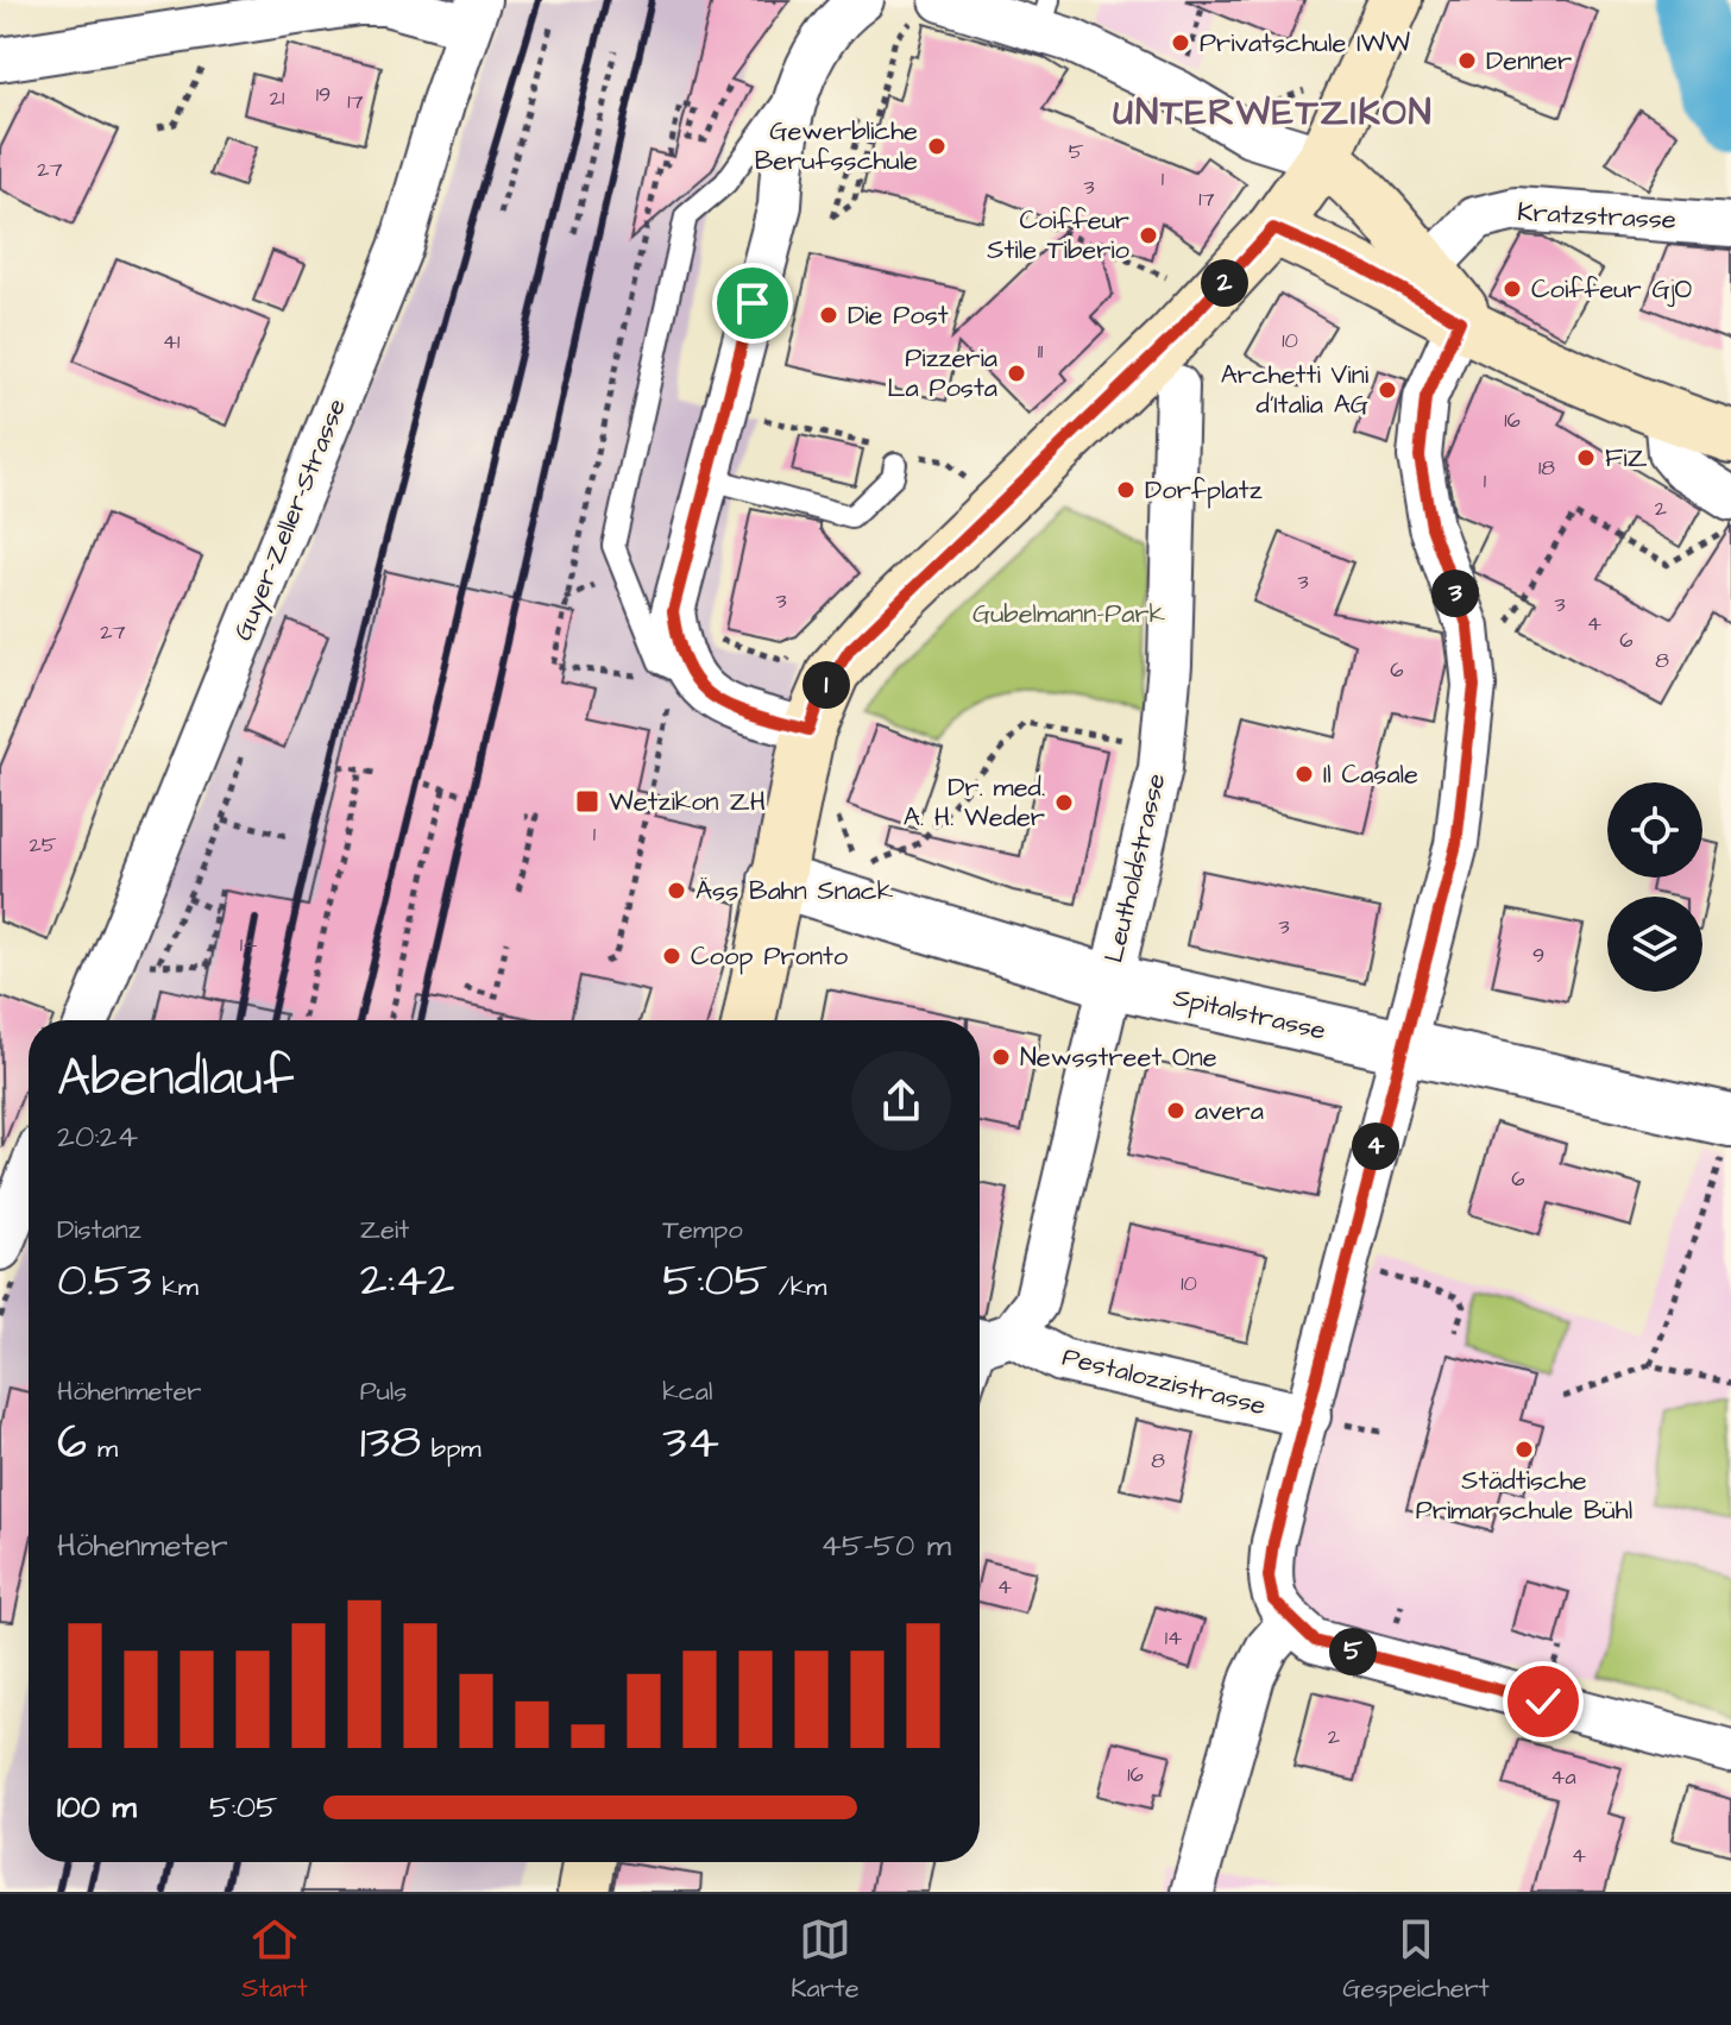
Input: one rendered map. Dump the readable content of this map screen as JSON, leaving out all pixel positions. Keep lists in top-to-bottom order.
{
  "streets": {
    "street": [
      "Kratzstrasse",
      "Guyer-Zeller-Strasse",
      "Leutholdstrasse",
      "Spitalstrasse",
      "Pestalozzistrasse"
    ]
  },
  "crossings": [
    ["Leutholdstrasse", "Spitalstrasse"],
    ["Leutholdstrasse", "Pestalozzistrasse"]
  ],
  "districts": ["UNTERWETZIKON"],
  "parks": ["Gubelmann-Park"],
  "places": {
    "other": [
      "Privatschule IWW",
      "Denner",
      "Gewerbliche Berufsschule",
      "Coiffeur Stile Tiberio",
      "Coiffeur GjO",
      "Die Post",
      "Pizzeria La Posta",
      "Archetti Vini d'Italia AG",
      "FiZ",
      "Dorfplatz",
      "Il Casale",
      "Dr. med. A. H. Weder",
      "Äss Bahn Snack",
      "Coop Pronto",
      "Newsstreet One",
      "avera",
      "Städtische Primarschule Bühl"
    ],
    "transit": ["Wetzikon ZH"]
  },
  "house_numbers": [
    "19",
    "21",
    "17",
    "5",
    "27",
    "1",
    "3",
    "17",
    "10",
    "41",
    "11",
    "16",
    "18",
    "1",
    "2",
    "3",
    "3",
    "3",
    "4",
    "27",
    "6",
    "8",
    "6",
    "1",
    "25",
    "3",
    "14",
    "9",
    "6",
    "10",
    "8",
    "4",
    "14",
    "2",
    "16",
    "4a",
    "4"
  ],
  "page": {
    "pins": [
      "2",
      "3",
      "1",
      "4",
      "5"
    ],
    "heading": ["Abendlauf", "20:24"],
    "stats": [
      ["Distanz", "0.53 km"],
      ["Zeit", "2:42"],
      ["Tempo", "5:05 /km"],
      ["Höhenmeter", "6 m"],
      ["Puls", "138 bpm"],
      ["kcal", "34"]
    ],
    "chart": ["Höhenmeter", "45–50 m"],
    "list": [
      {
        "name": "100 m",
        "note": "5:05"
      }
    ],
    "tabs": ["Start", "Karte", "Gespeichert"]
  }
}
